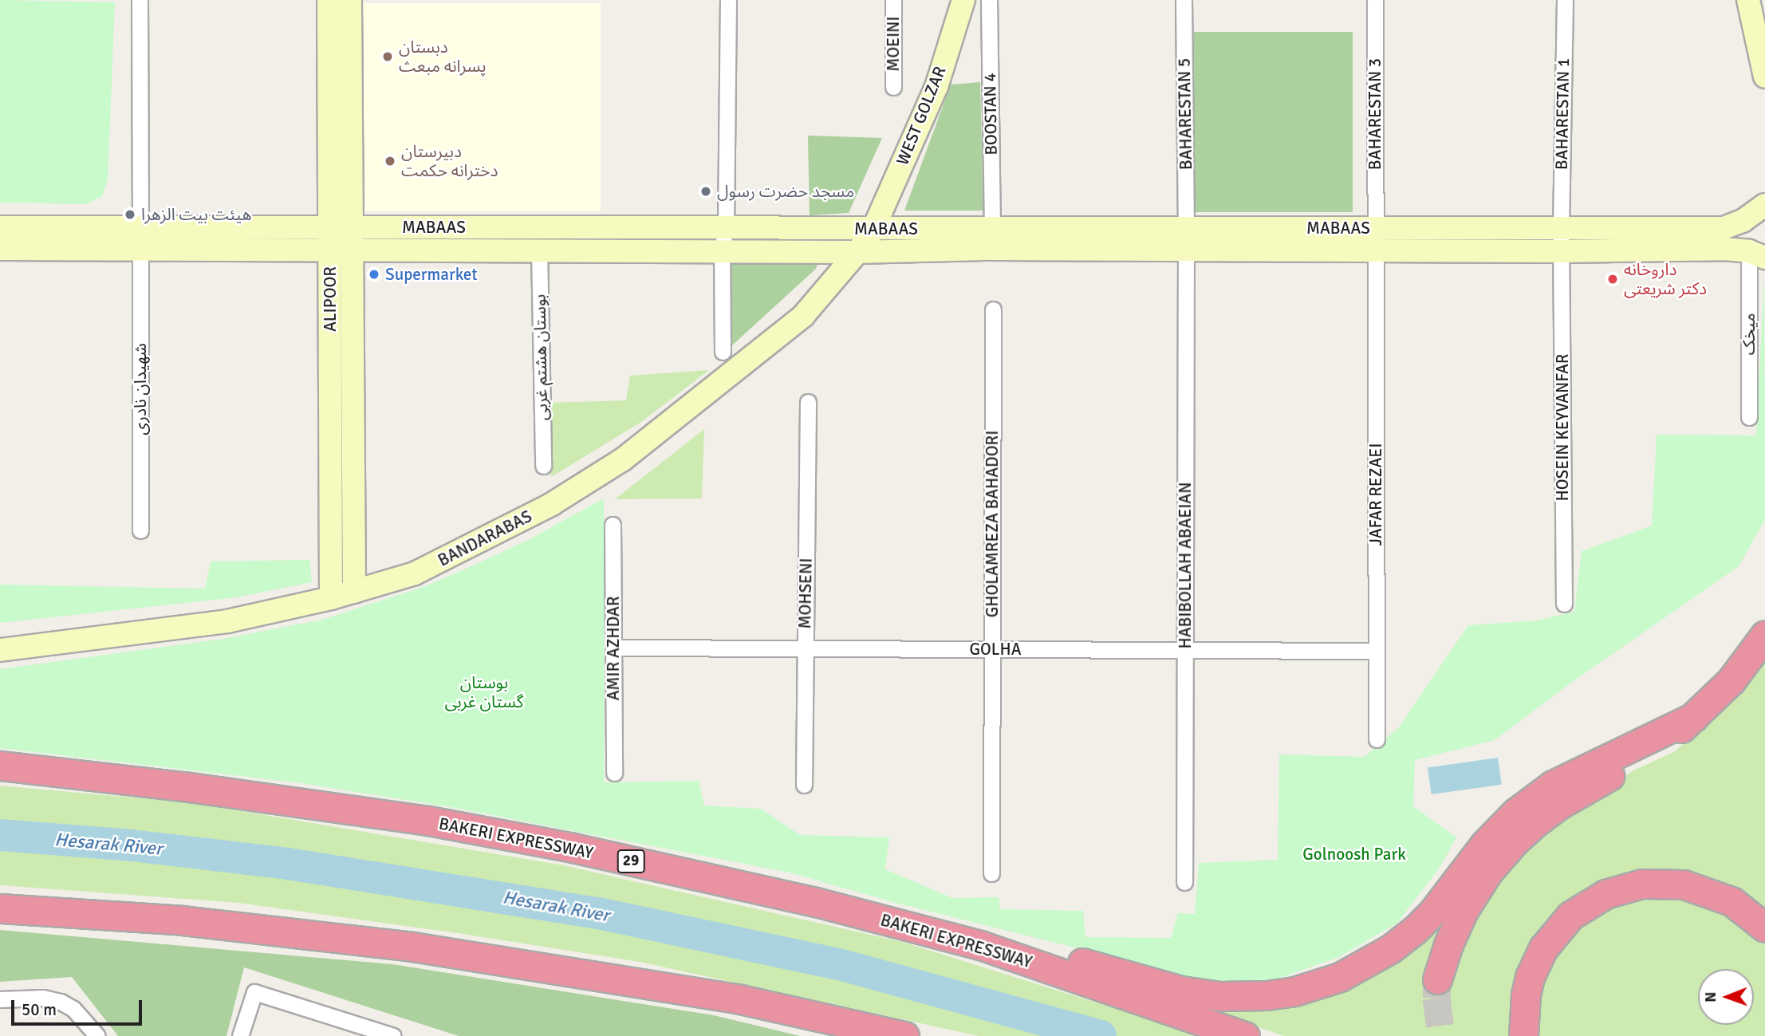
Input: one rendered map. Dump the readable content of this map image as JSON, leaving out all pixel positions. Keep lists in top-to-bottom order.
{
  "streets": {
    "highway": ["BAKERI EXPRESSWAY", "29"],
    "street": [
      "MOEINI",
      "BOOSTAN 4",
      "BAHARESTAN 5",
      "BAHARESTAN 3",
      "BAHARESTAN 1",
      "WEST GOLZAR",
      "MABAAS",
      "ALIPOOR",
      "میخک",
      "بوستان هشتم غربی",
      "شهیدان نادری",
      "HOSEIN KEYVANFAR",
      "JAFAR REZAEI",
      "GHOLAMREZA BAHADORI",
      "BANDARABAS",
      "HABIBOLLAH ABAEIAN",
      "MOHSENI",
      "AMIR AZHDAR",
      "GOLHA"
    ]
  },
  "crossings": [
    ["BOOSTAN 4", "MABAAS"],
    ["BAHARESTAN 5", "MABAAS"],
    ["BAHARESTAN 5", "HABIBOLLAH ABAEIAN"],
    ["BAHARESTAN 3", "MABAAS"],
    ["BAHARESTAN 3", "JAFAR REZAEI"],
    ["BAHARESTAN 1", "MABAAS"],
    ["BAHARESTAN 1", "HOSEIN KEYVANFAR"],
    ["WEST GOLZAR", "MABAAS"],
    ["WEST GOLZAR", "BANDARABAS"],
    ["MABAAS", "ALIPOOR"],
    ["MABAAS", "میخک"],
    ["MABAAS", "بوستان هشتم غربی"],
    ["MABAAS", "شهیدان نادری"],
    ["MABAAS", "HOSEIN KEYVANFAR"],
    ["MABAAS", "JAFAR REZAEI"],
    ["MABAAS", "BANDARABAS"],
    ["MABAAS", "HABIBOLLAH ABAEIAN"],
    ["ALIPOOR", "BANDARABAS"],
    ["JAFAR REZAEI", "GOLHA"],
    ["GHOLAMREZA BAHADORI", "GOLHA"],
    ["HABIBOLLAH ABAEIAN", "GOLHA"],
    ["MOHSENI", "GOLHA"],
    ["AMIR AZHDAR", "GOLHA"]
  ],
  "water": ["Hesarak River"],
  "parks": ["بوستان گستان غربی", "Golnoosh Park"],
  "places": [
    "دبستان پسرانه مبعث",
    "دبیرستان دخترانه حکمت",
    "مسجد حضرت رسول",
    "هیئت بیت الزهرا",
    "Supermarket",
    "داروخانه دکتر شریعتی"
  ],
  "scale_bar": "50 m",
  "north": "left"
}
